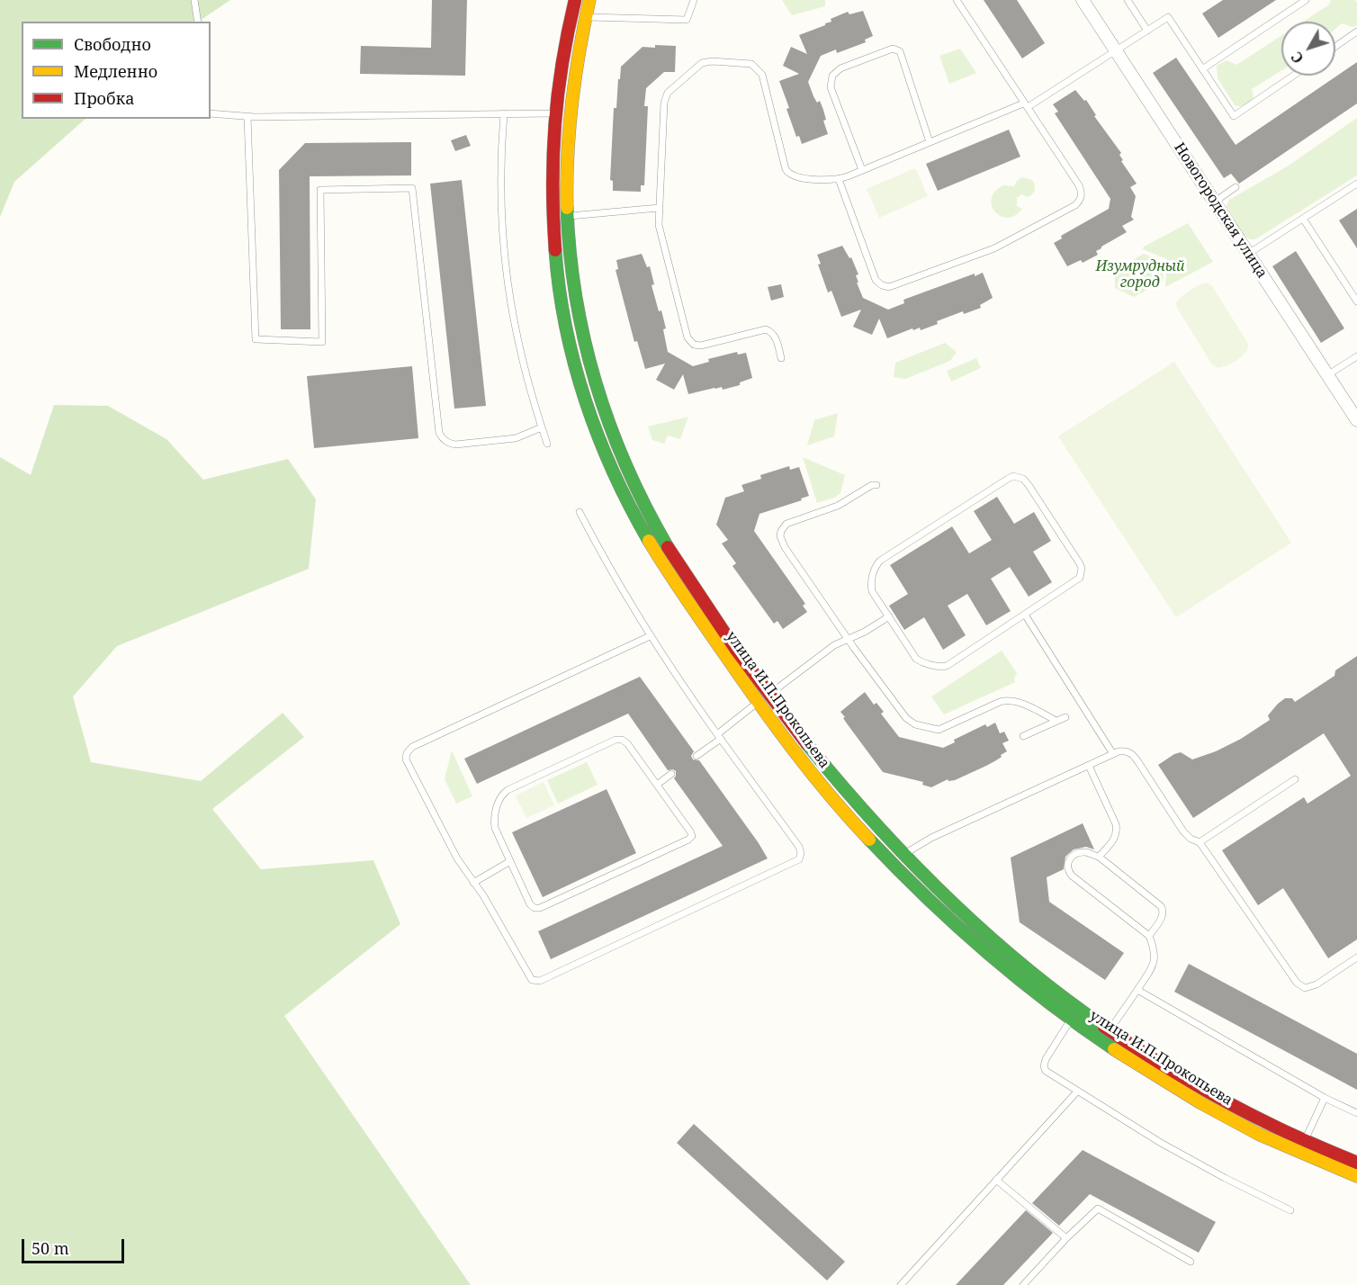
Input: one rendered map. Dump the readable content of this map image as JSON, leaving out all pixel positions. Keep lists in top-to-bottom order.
{
  "streets": {
    "street": ["Новогородская улица", "улица И.П.Прокопьева"]
  },
  "parks": ["Изумрудный город"],
  "legend": ["Свободно", "Медленно", "Пробка"],
  "scale_bar": "50 m",
  "north": "bottom left"
}
